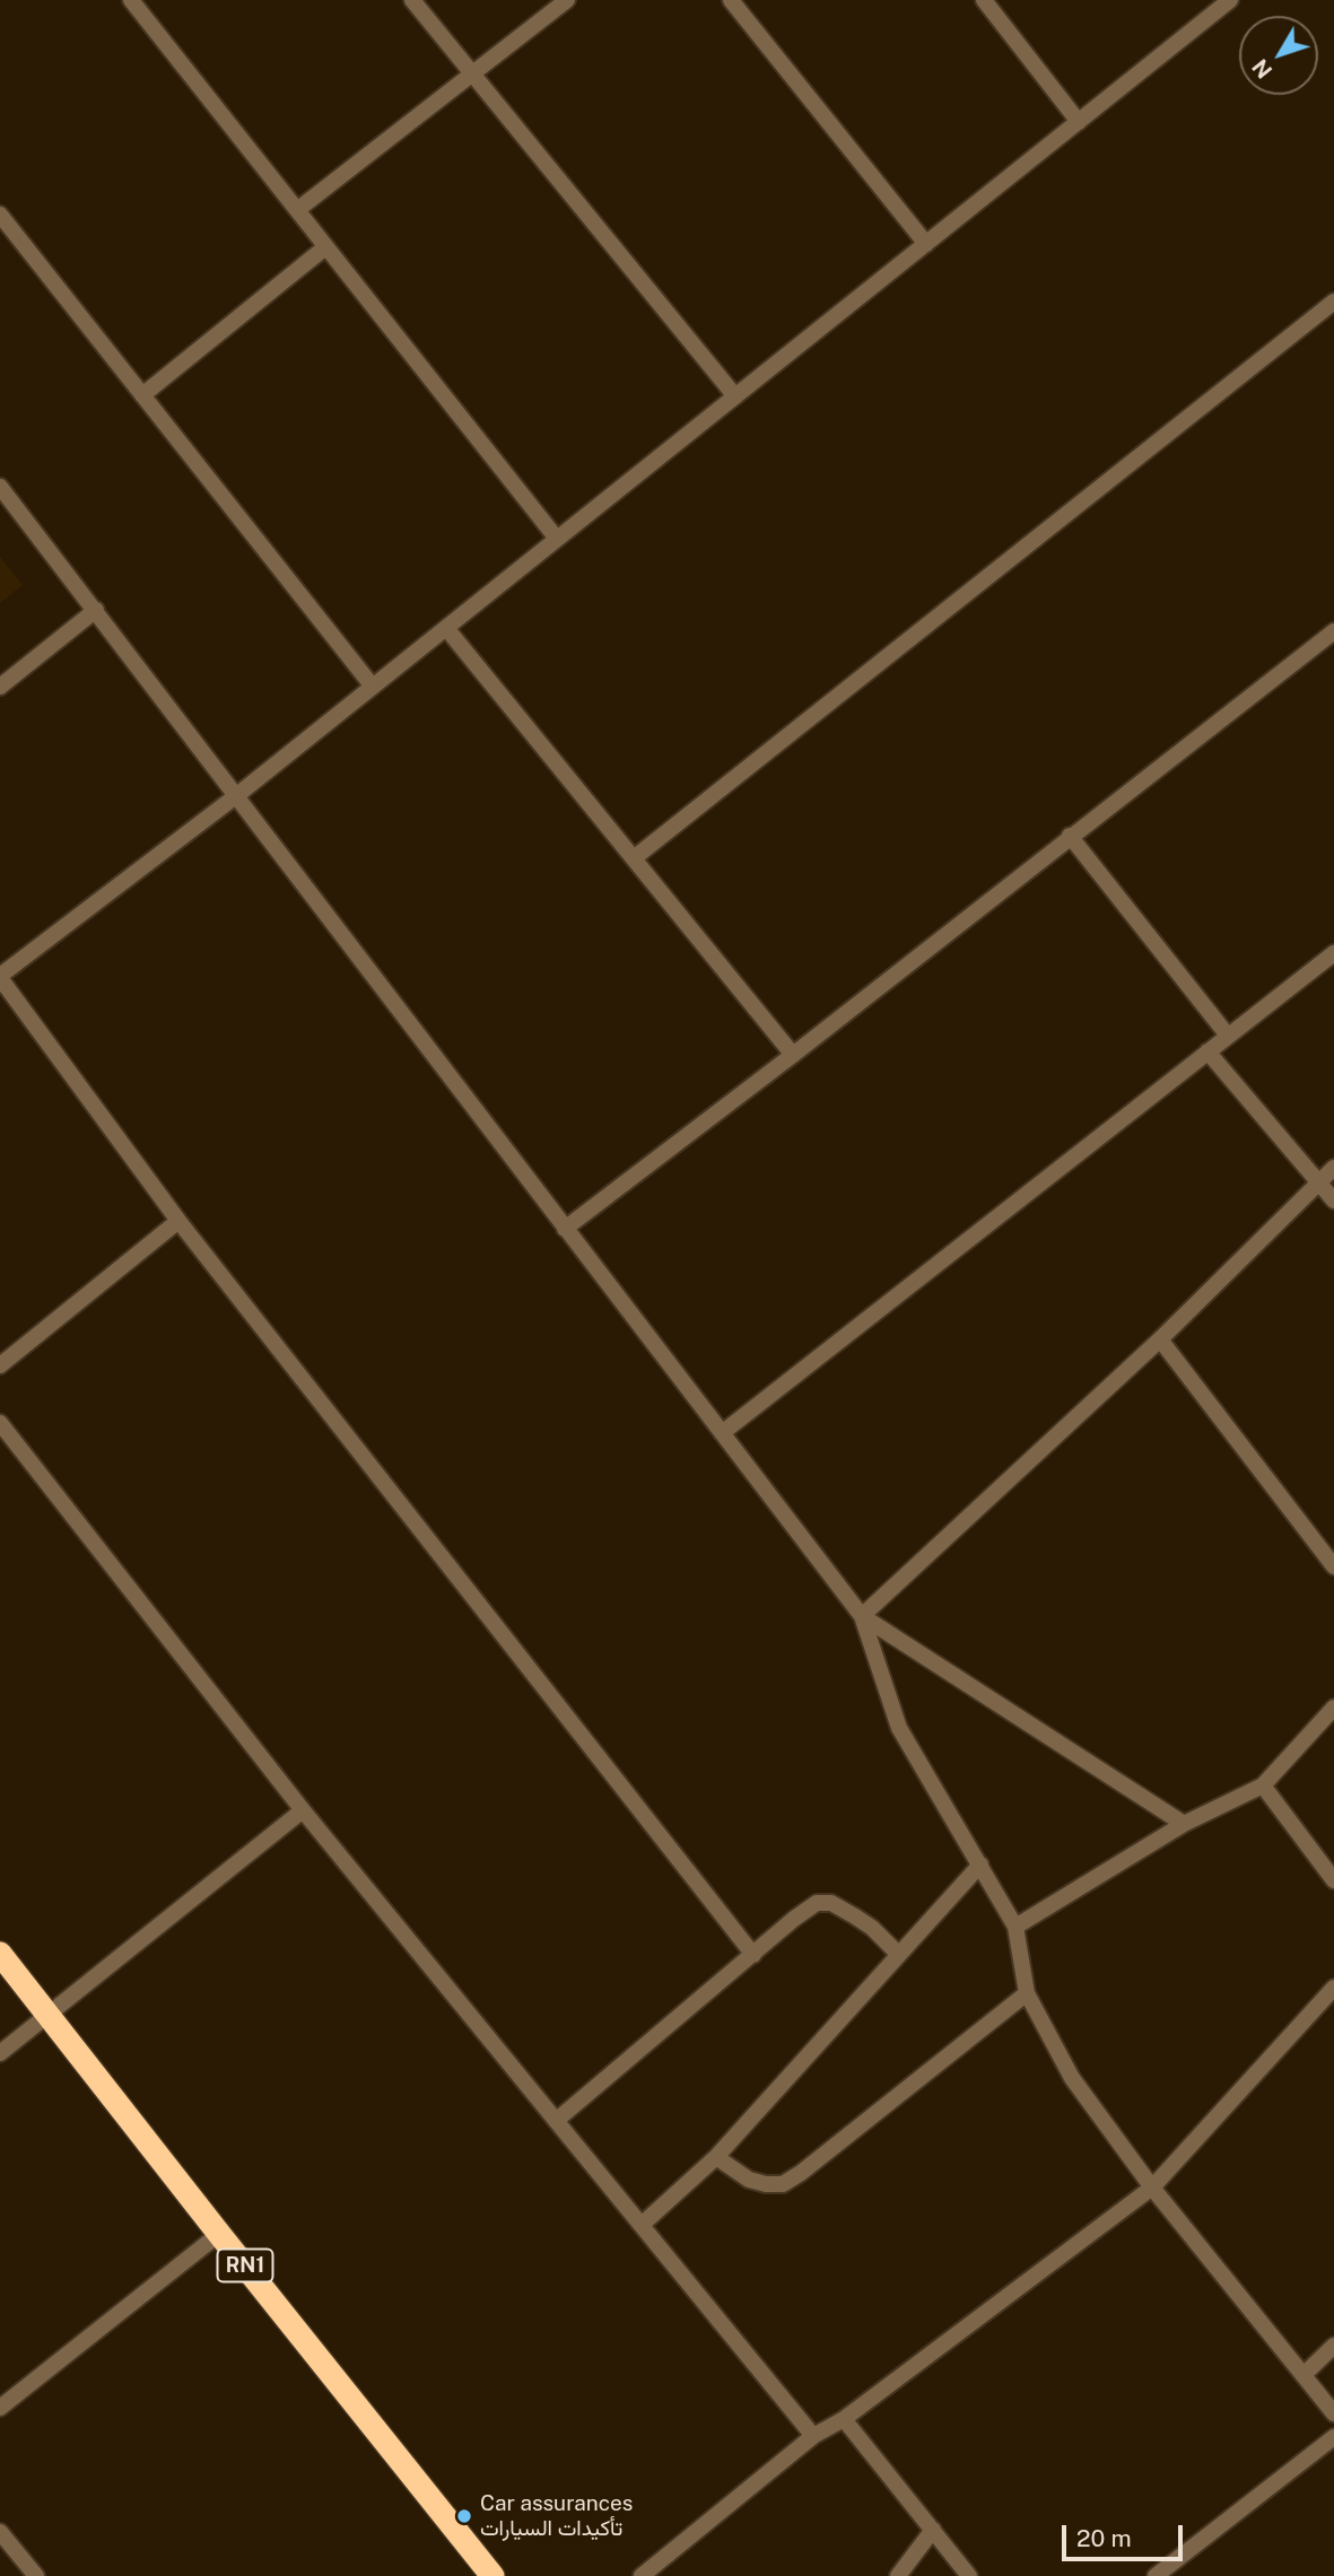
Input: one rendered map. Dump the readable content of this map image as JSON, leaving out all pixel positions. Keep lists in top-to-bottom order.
{
  "streets": {
    "highway": ["RN1"]
  },
  "places": ["Car assurances تأكيدات السيارات"],
  "scale_bar": "20 m",
  "north": "bottom left"
}
